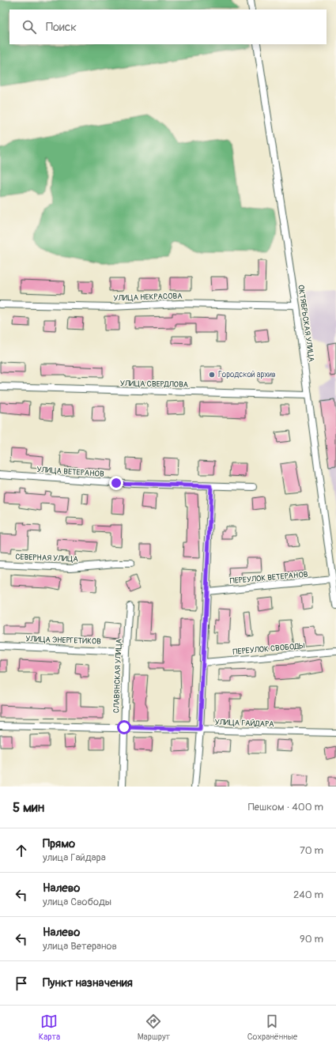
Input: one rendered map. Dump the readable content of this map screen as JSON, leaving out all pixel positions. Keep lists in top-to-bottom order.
{
  "streets": {
    "street": [
      "УЛИЦА НЕКРАСОВА",
      "ОКТЯБРЬСКАЯ УЛИЦА",
      "УЛИЦА СВЕРДЛОВА",
      "УЛИЦА ВЕТЕРАНОВ",
      "СЕВЕРНАЯ УЛИЦА",
      "ПЕРЕУЛОК ВЕТЕРАНОВ",
      "УЛИЦА ЭНЕРГЕТИКОВ",
      "ПЕРЕУЛОК СВОБОДЫ",
      "СЛАВЯНСКАЯ УЛИЦА",
      "УЛИЦА ГАЙДАРА"
    ]
  },
  "crossings": [
    ["УЛИЦА НЕКРАСОВА", "ОКТЯБРЬСКАЯ УЛИЦА"],
    ["ОКТЯБРЬСКАЯ УЛИЦА", "УЛИЦА СВЕРДЛОВА"],
    ["ОКТЯБРЬСКАЯ УЛИЦА", "ПЕРЕУЛОК ВЕТЕРАНОВ"],
    ["УЛИЦА ЭНЕРГЕТИКОВ", "СЛАВЯНСКАЯ УЛИЦА"],
    ["СЛАВЯНСКАЯ УЛИЦА", "УЛИЦА ГАЙДАРА"]
  ],
  "places": ["Городской архив"],
  "page": {
    "search": "Поиск",
    "heading": ["5 мин", "Пешком · 400 m"],
    "list": [
      ["Прямо", "улица Гайдара", "70 m"],
      ["Налево", "улица Свободы", "240 m"],
      ["Налево", "улица Ветеранов", "90 m"],
      "Пункт назначения"
    ],
    "nav": ["Карта", "Маршрут", "Сохранённые"]
  }
}
